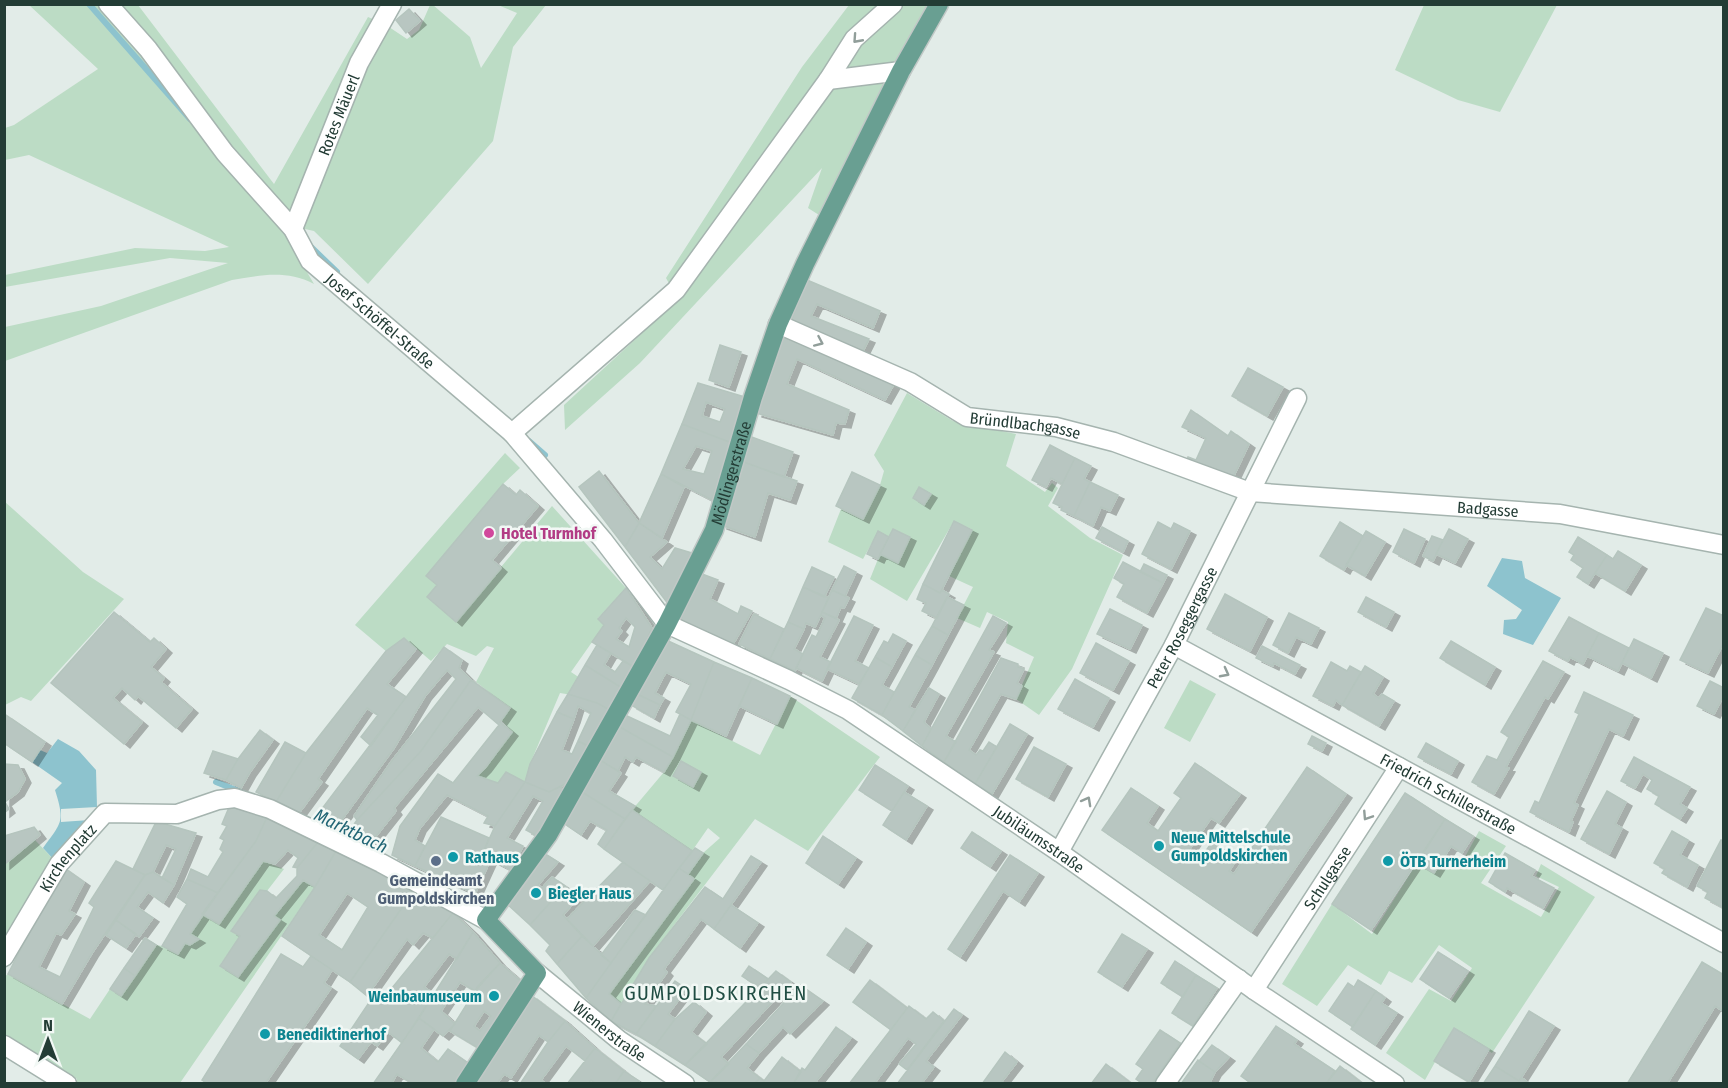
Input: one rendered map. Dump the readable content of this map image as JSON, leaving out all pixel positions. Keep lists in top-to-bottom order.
{
  "streets": {
    "main road": ["Mödlingerstraße"],
    "street": [
      "Rotes Mäuerl",
      "Josef Schöffel-Straße",
      "Bründlbachgasse",
      "Badgasse",
      "Peter Roseggergasse",
      "Friedrich Schillerstraße",
      "Jubiläumsstraße",
      "Kirchenplatz",
      "Schulgasse",
      "Wienerstraße"
    ]
  },
  "crossings": [
    ["Rotes Mäuerl", "Josef Schöffel-Straße"],
    ["Josef Schöffel-Straße", "Mödlingerstraße"],
    ["Josef Schöffel-Straße", "Jubiläumsstraße"],
    ["Bründlbachgasse", "Mödlingerstraße"],
    ["Bründlbachgasse", "Badgasse"],
    ["Bründlbachgasse", "Peter Roseggergasse"],
    ["Mödlingerstraße", "Jubiläumsstraße"],
    ["Mödlingerstraße", "Kirchenplatz"],
    ["Badgasse", "Peter Roseggergasse"],
    ["Peter Roseggergasse", "Friedrich Schillerstraße"],
    ["Peter Roseggergasse", "Jubiläumsstraße"],
    ["Friedrich Schillerstraße", "Schulgasse"],
    ["Jubiläumsstraße", "Schulgasse"]
  ],
  "one_way": [
    "Bründlbachgasse",
    "Peter Roseggergasse",
    "Friedrich Schillerstraße",
    "Schulgasse"
  ],
  "districts": ["GUMPOLDSKIRCHEN"],
  "water": ["Marktbach"],
  "places": [
    "Hotel Turmhof",
    "Neue Mittelschule Gumpoldskirchen",
    "Rathaus",
    "Gemeindeamt Gumpoldskirchen",
    "ÖTB Turnerheim",
    "Biegler Haus",
    "Weinbaumuseum",
    "Benediktinerhof"
  ],
  "north": "top"
}
